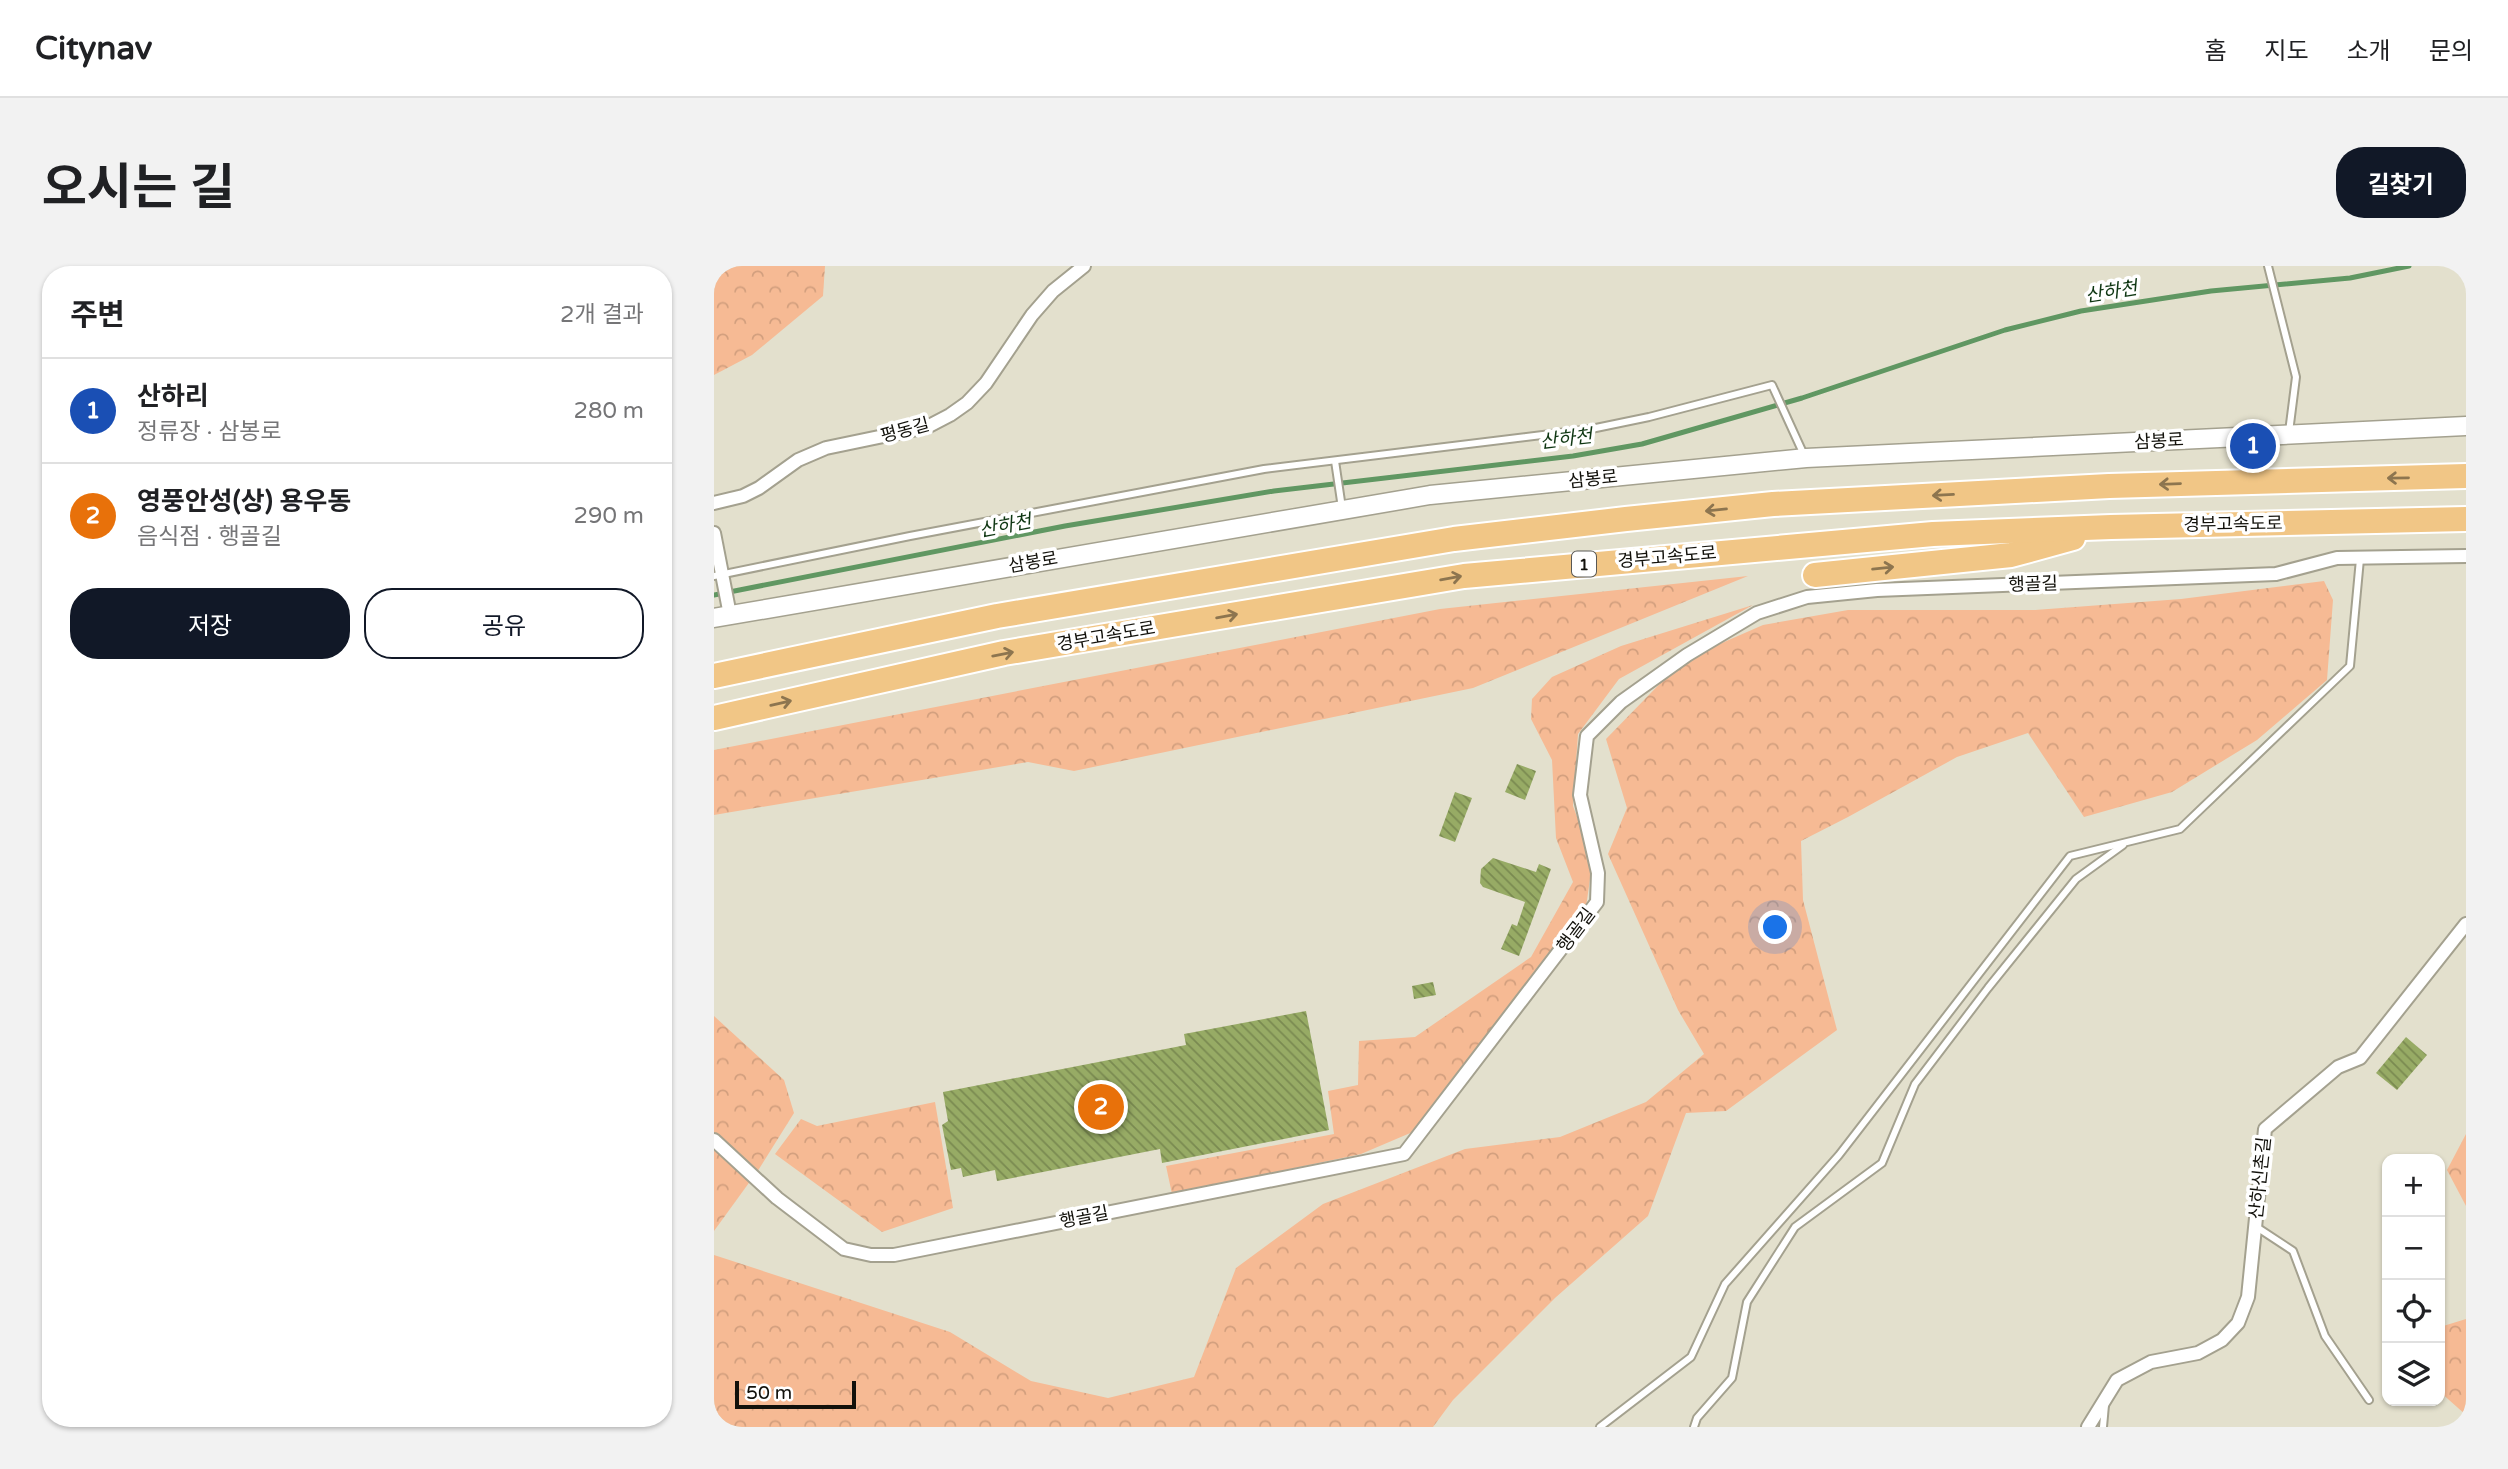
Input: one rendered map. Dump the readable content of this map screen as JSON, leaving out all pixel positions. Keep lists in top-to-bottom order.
{
  "streets": {
    "highway": ["경부고속도로", "1"],
    "main road": ["삼봉로"],
    "street": ["평동길", "행골길", "산하신촌길"]
  },
  "water": ["산하천"],
  "scale_bar": "50 m",
  "page": {
    "header": "Citynav",
    "nav": [
      "홈",
      "지도",
      "소개",
      "문의"
    ],
    "title": "오시는 길",
    "buttons": [
      "길찾기",
      ["저장", "공유"]
    ],
    "heading": ["주변", "2개 결과"],
    "list": [
      {
        "mark": "1",
        "name": "산하리",
        "note": "정류장 · 삼봉로",
        "value": "280 m"
      },
      {
        "mark": "2",
        "name": "영풍안성(상) 용우동",
        "note": "음식점 · 행골길",
        "value": "290 m"
      }
    ],
    "pins": ["1", "2"],
    "map_buttons": ["+", "−"],
    "scale": "50 m"
  }
}
